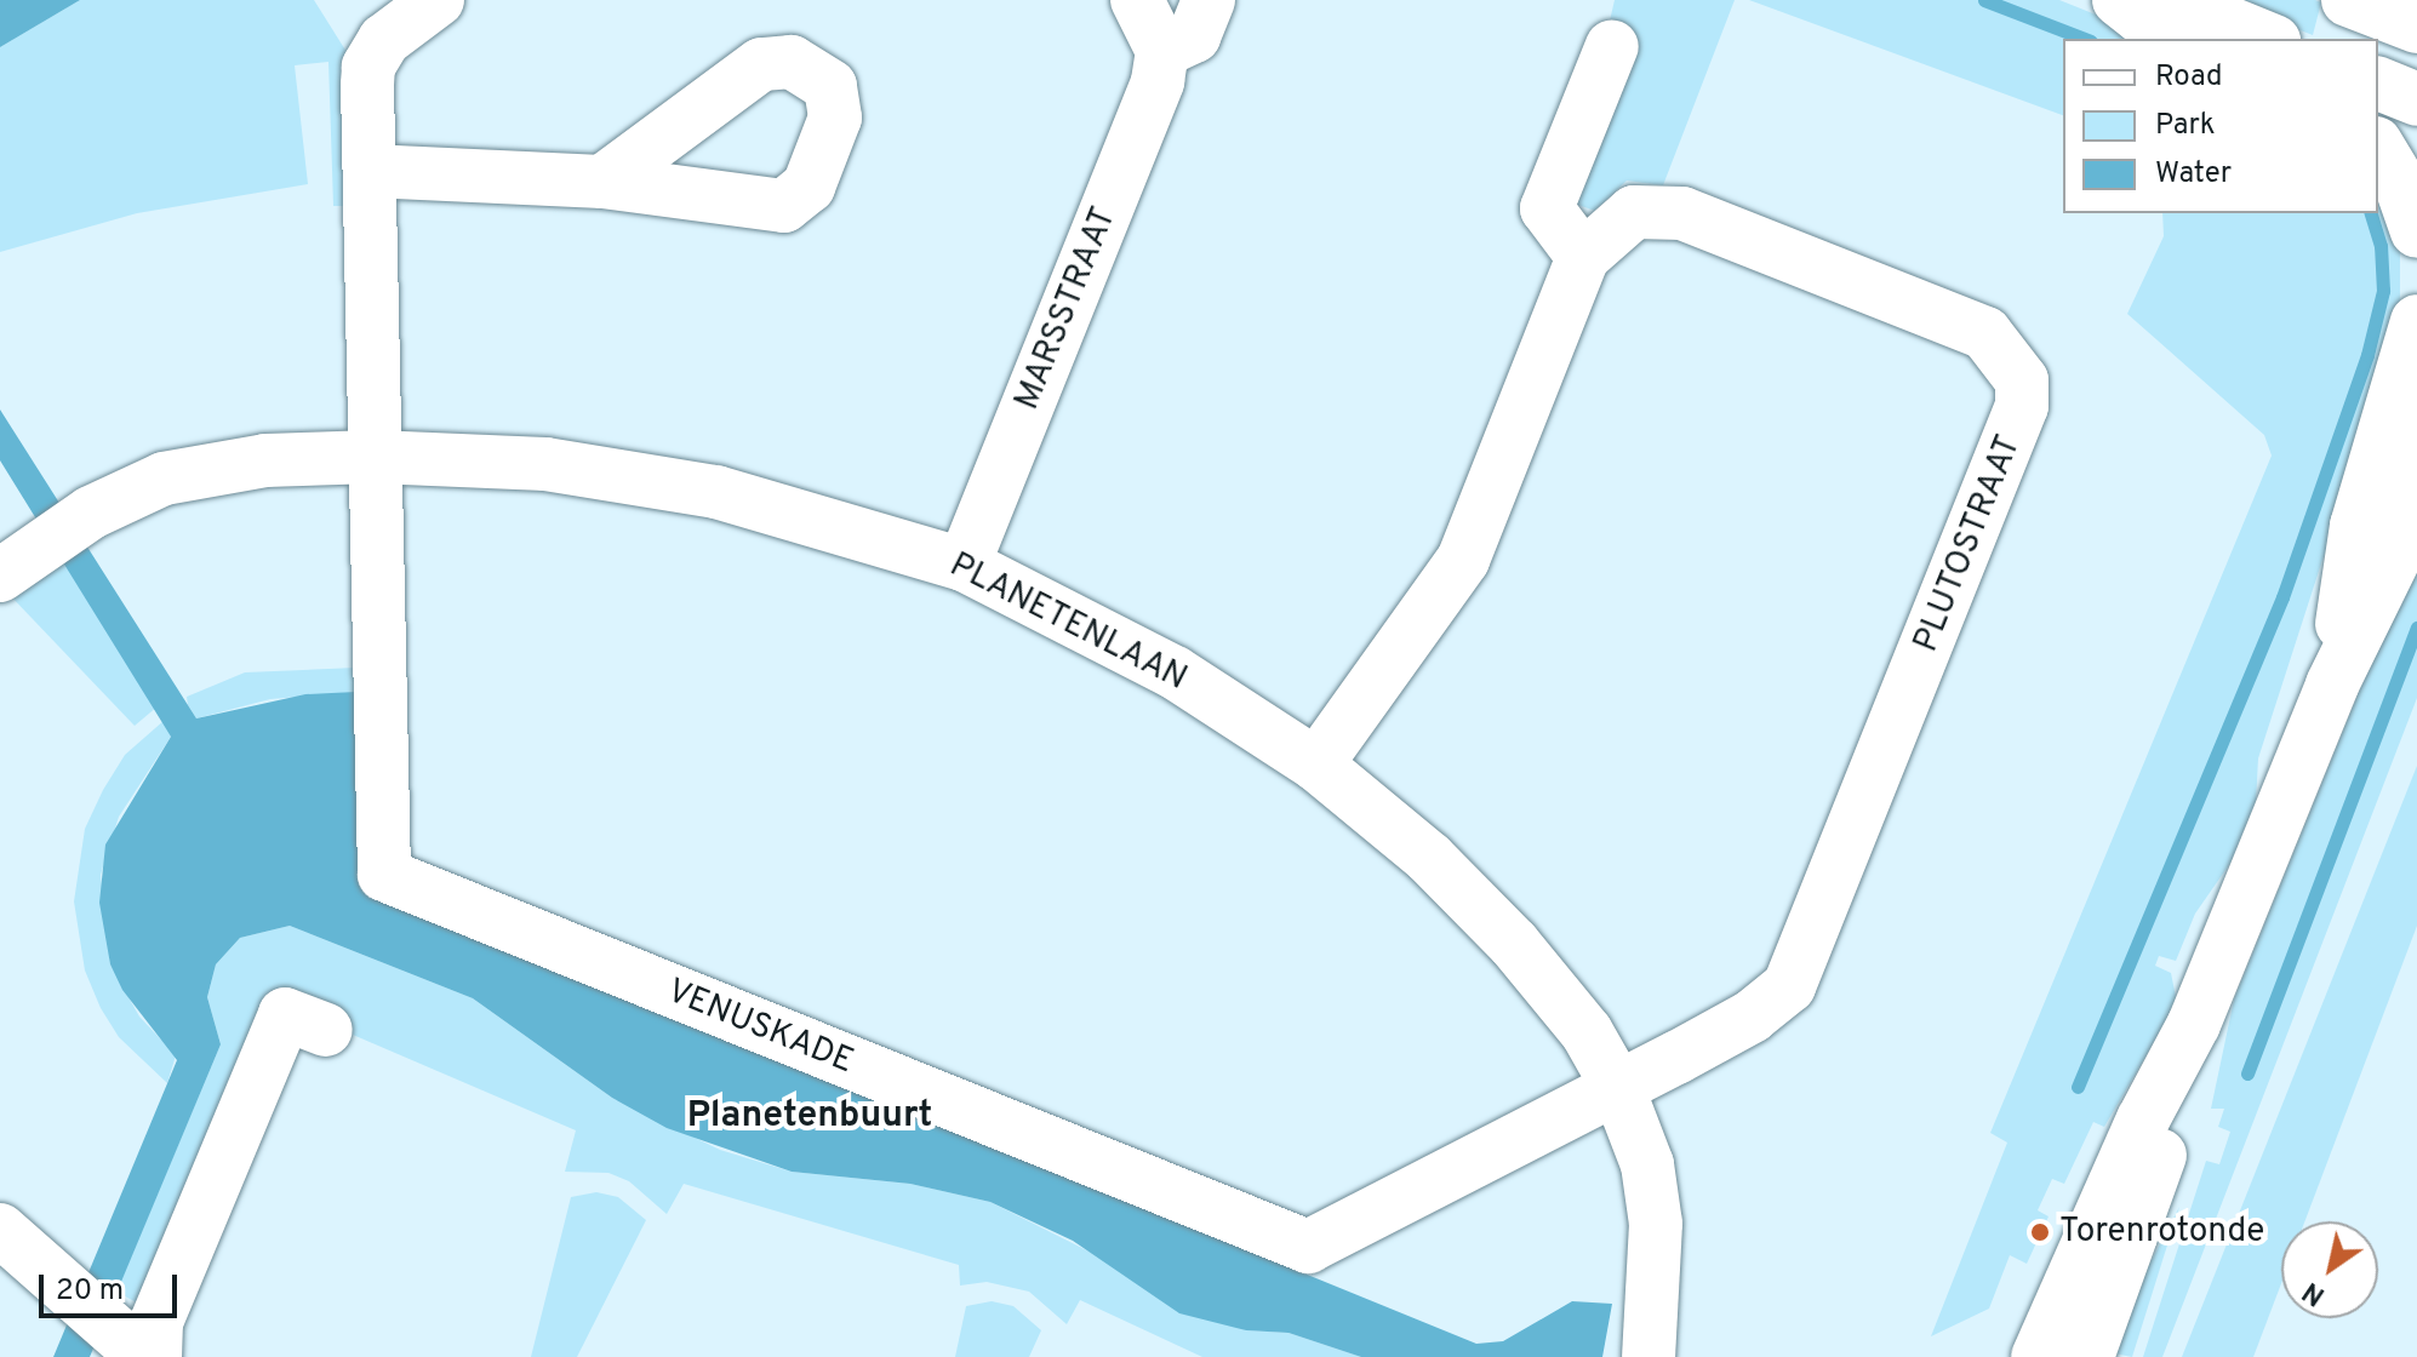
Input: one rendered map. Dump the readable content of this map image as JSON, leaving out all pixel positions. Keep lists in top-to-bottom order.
{
  "streets": {
    "street": [
      "MARSSTRAAT",
      "PLUTOSTRAAT",
      "PLANETENLAAN",
      "VENUSKADE"
    ]
  },
  "crossings": [
    ["MARSSTRAAT", "PLANETENLAAN"],
    ["PLUTOSTRAAT", "PLANETENLAAN"],
    ["PLUTOSTRAAT", "VENUSKADE"],
    ["PLANETENLAAN", "VENUSKADE"]
  ],
  "districts": ["Planetenbuurt"],
  "places": ["Torenrotonde"],
  "legend": ["Road", "Park", "Water"],
  "scale_bar": "20 m",
  "north": "bottom left"
}
